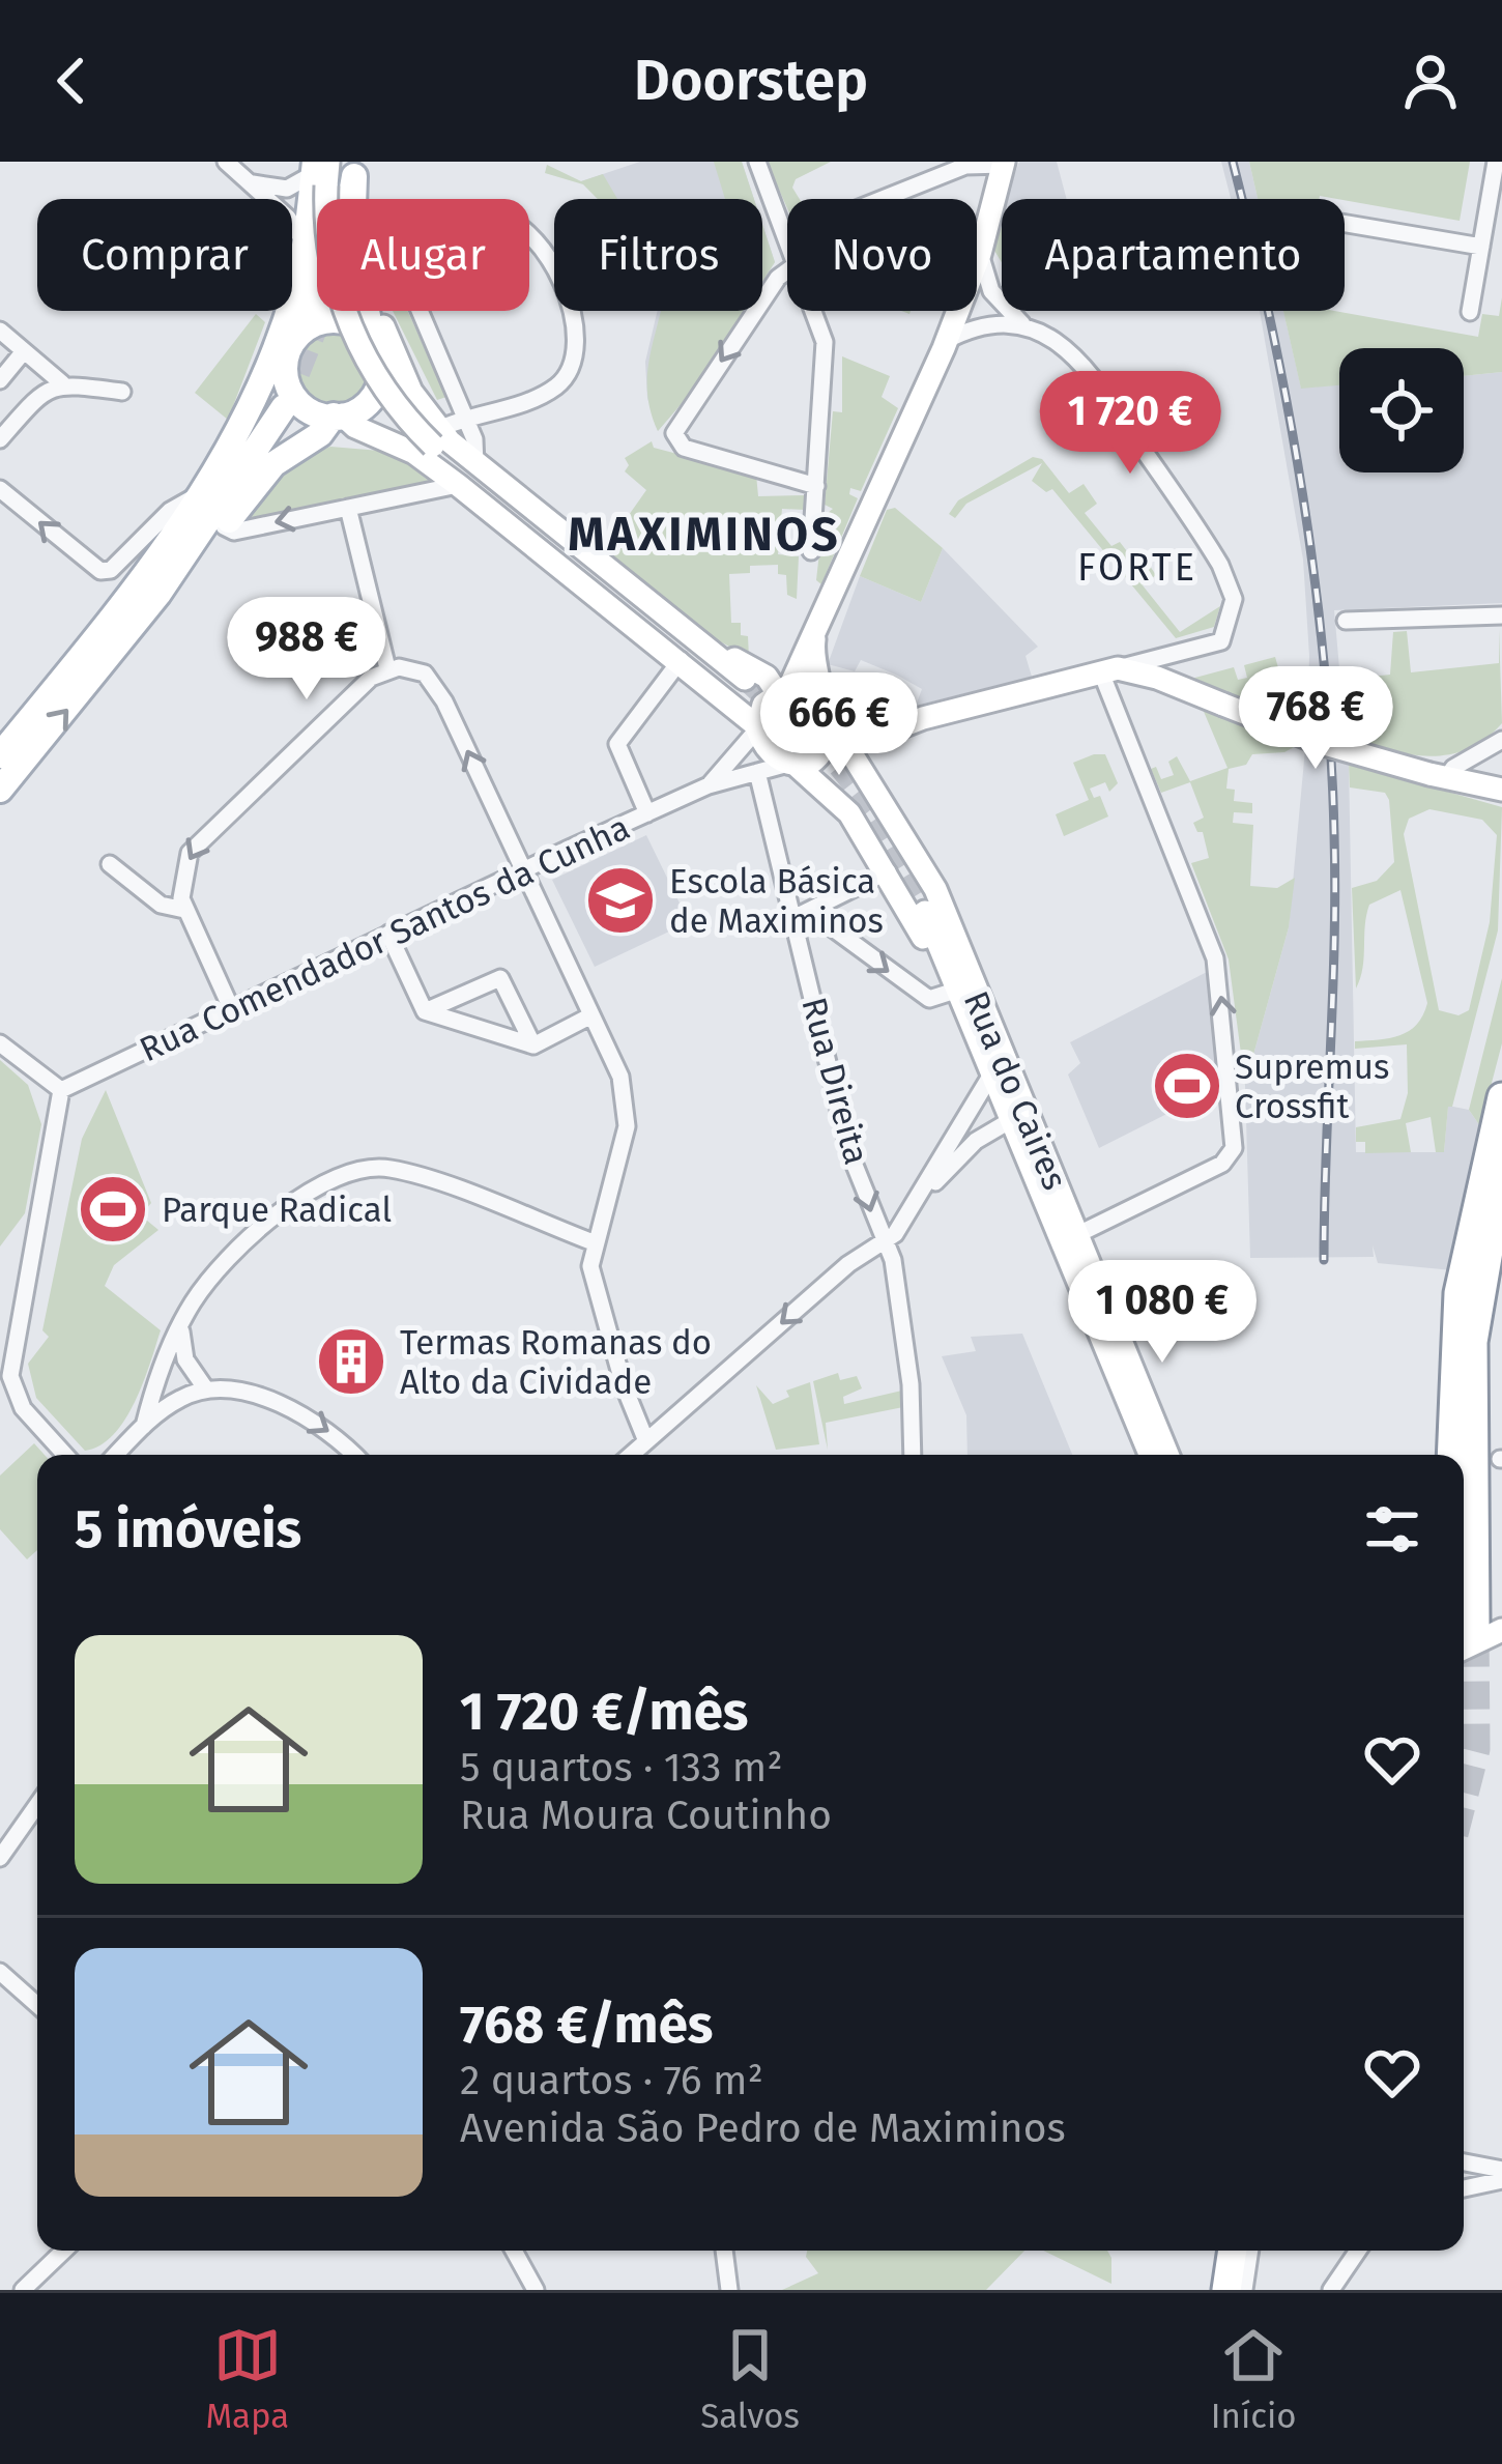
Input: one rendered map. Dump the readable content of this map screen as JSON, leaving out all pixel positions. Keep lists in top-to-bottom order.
{
  "streets": {
    "main road": ["Rua do Caires"],
    "street": ["Rua Comendador Santos da Cunha", "Rua Direita"]
  },
  "crossings": [
    ["Rua Comendador Santos da Cunha", "Rua Direita"],
    ["Rua Comendador Santos da Cunha", "Rua do Caires"]
  ],
  "one_way": ["Rua Direita"],
  "districts": ["MAXIMINOS", "FORTE"],
  "places": {
    "school or university": ["Escola Básica de Maximinos"],
    "sports": ["Supremus Crossfit", "Parque Radical"],
    "building": ["Termas Romanas do Alto da Cividade"]
  },
  "page": {
    "header": "Doorstep",
    "chip": [
      "Comprar",
      "Alugar",
      "Filtros",
      "Novo",
      "Apartamento"
    ],
    "price": [
      "1 720 €",
      "988 €",
      "768 €",
      "666 €",
      "1 080 €"
    ],
    "heading": "5 imóveis",
    "list": [
      {
        "name": "1 720 €/mês",
        "note": "5 quartos · 133 m² · Rua Moura Coutinho"
      },
      {
        "name": "768 €/mês",
        "note": "2 quartos · 76 m² · Avenida São Pedro de Maximinos"
      }
    ],
    "tabs": ["Mapa", "Salvos", "Início"]
  }
}
